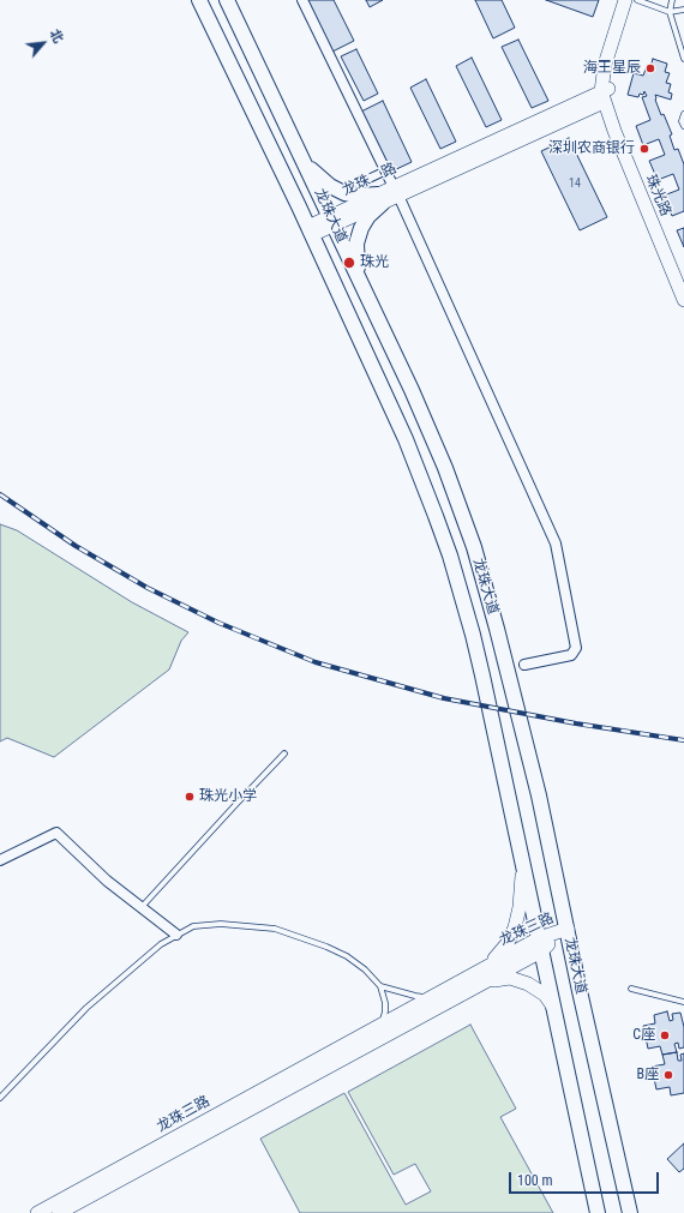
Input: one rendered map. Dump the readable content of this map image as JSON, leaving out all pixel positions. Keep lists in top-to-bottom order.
{
  "streets": {
    "main road": [
      "龙珠二路",
      "珠光路",
      "龙珠大道",
      "龙珠三路"
    ]
  },
  "crossings": [
    ["龙珠二路", "珠光路"],
    ["龙珠二路", "龙珠大道"],
    ["龙珠大道", "龙珠三路"]
  ],
  "places": [
    "海王星辰",
    "深圳农商银行",
    "珠光",
    "珠光小学",
    "C座",
    "B座"
  ],
  "house_numbers": ["14"],
  "scale_bar": "100 m",
  "north": "top right"
}
